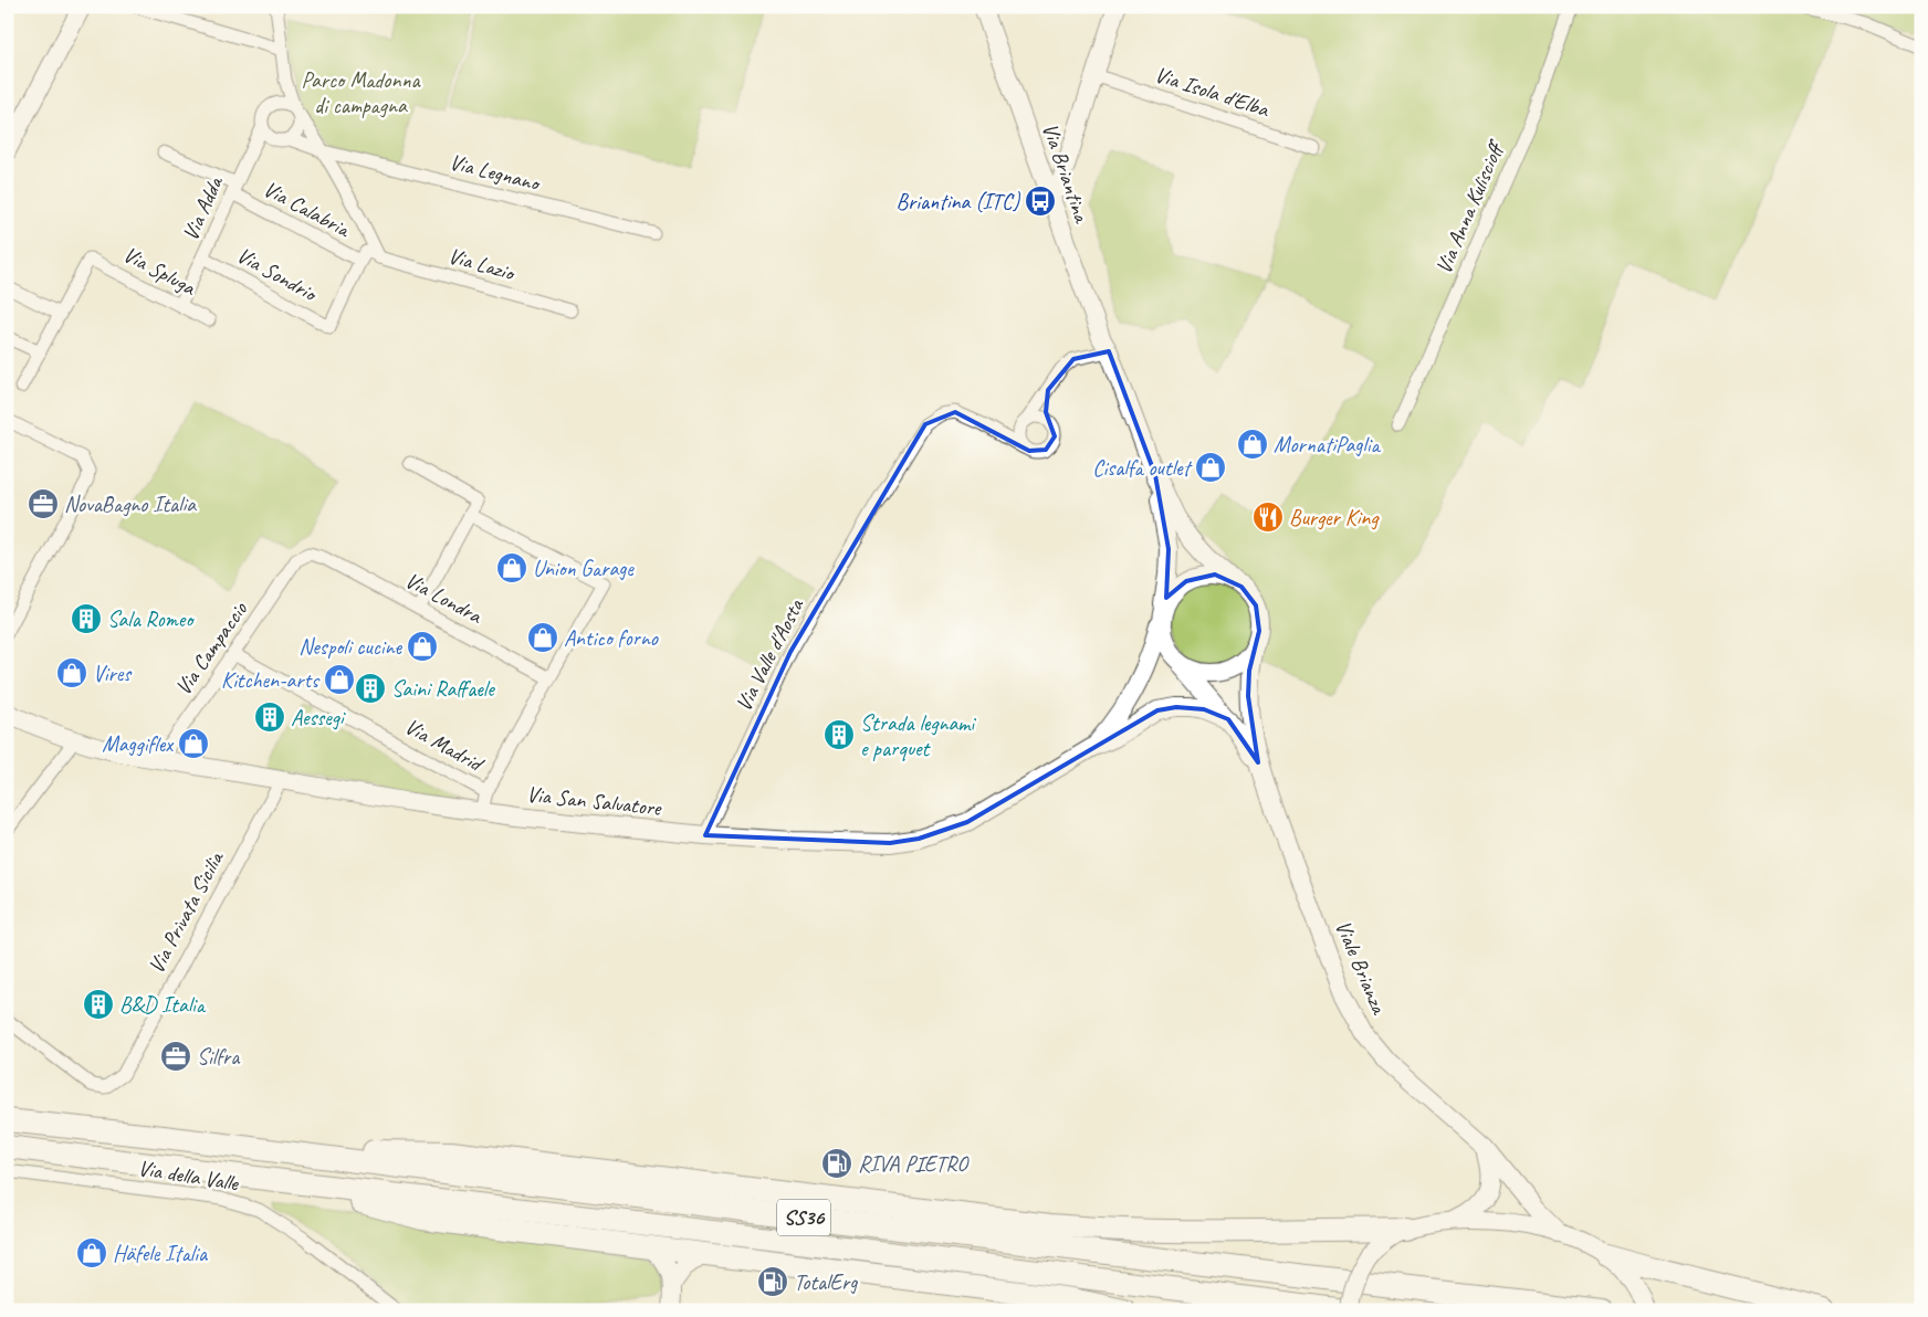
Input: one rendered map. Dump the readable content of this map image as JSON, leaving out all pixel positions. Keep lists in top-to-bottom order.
{
  "streets": {
    "highway": ["SS36"],
    "main road": ["Via Briantina", "Via San Salvatore", "Viale Brianza"],
    "street": [
      "Via Isola d'Elba",
      "Via Legnano",
      "Via Adda",
      "Via Calabria",
      "Via Anna Kuliscioff",
      "Via Lazio",
      "Via Spluga",
      "Via Sondrio",
      "Via Londra",
      "Via Campaccio",
      "Via Valle d'Aosta",
      "Via Madrid",
      "Via Privata Sicilia",
      "Via della Valle"
    ]
  },
  "crossings": [
    ["Via Briantina", "Via San Salvatore"],
    ["Via Adda", "Via Calabria"],
    ["Via Adda", "Via Spluga"],
    ["Via Adda", "Via Sondrio"],
    ["Via Calabria", "Via Sondrio"],
    ["Via Londra", "Via Campaccio"],
    ["Via Campaccio", "Via Madrid"],
    ["Via Campaccio", "Via San Salvatore"],
    ["Via Valle d'Aosta", "Via San Salvatore"],
    ["Via San Salvatore", "Via Privata Sicilia"]
  ],
  "parks": ["Parco Madonna di campagna"],
  "places": {
    "bus stop": ["Briantina (ITC)"],
    "shop": [
      "MornatiPaglia",
      "Cisalfa outlet",
      "Union Garage",
      "Antico forno",
      "Nespoli cucine",
      "Vires",
      "Kitchen-arts",
      "Maggiflex",
      "Häfele Italia"
    ],
    "office": ["NovaBagno Italia", "Silfra"],
    "restaurant": ["Burger King"],
    "building": [
      "Sala Romeo",
      "Saini Raffaele",
      "Aessegi",
      "Strada legnami e parquet",
      "B&D Italia"
    ],
    "fuel station": ["RIVA PIETRO", "TotalErg"]
  }
}
